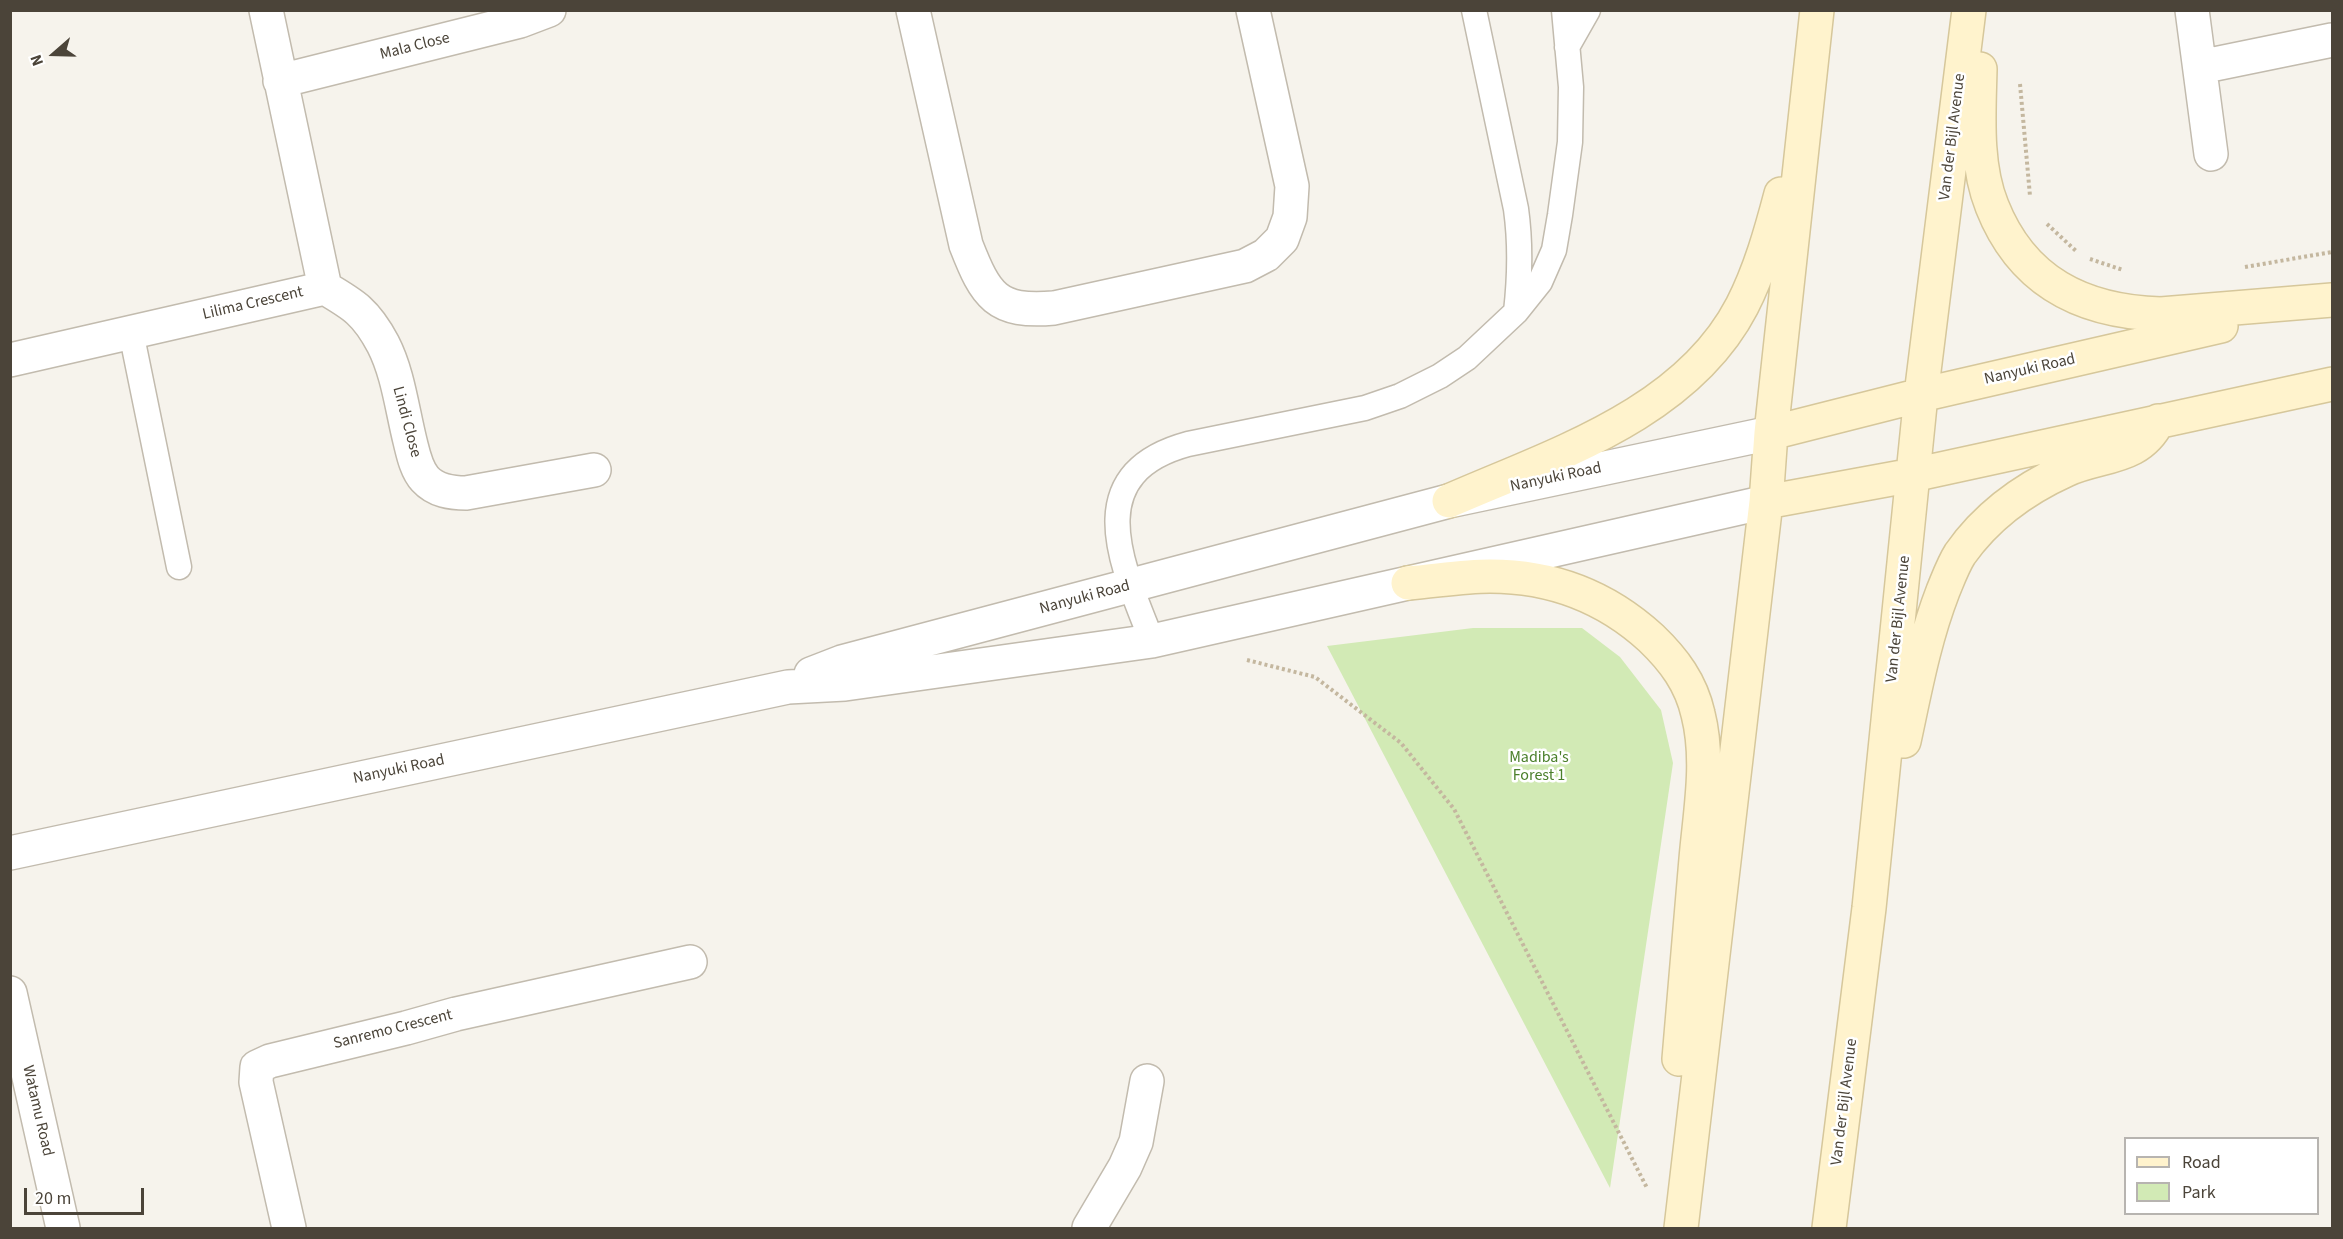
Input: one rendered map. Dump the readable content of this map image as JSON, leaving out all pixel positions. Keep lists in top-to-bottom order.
{
  "streets": {
    "main road": ["Van der Bijl Avenue", "Nanyuki Road"],
    "street": [
      "Mala Close",
      "Lilima Crescent",
      "Lindi Close",
      "Sanremo Crescent",
      "Watamu Road"
    ]
  },
  "crossings": [
    ["Mala Close", "Lilima Crescent"],
    ["Van der Bijl Avenue", "Nanyuki Road"],
    ["Lilima Crescent", "Lindi Close"]
  ],
  "parks": ["Madiba's Forest 1"],
  "legend": ["Road", "Park"],
  "scale_bar": "20 m",
  "north": "left"
}
